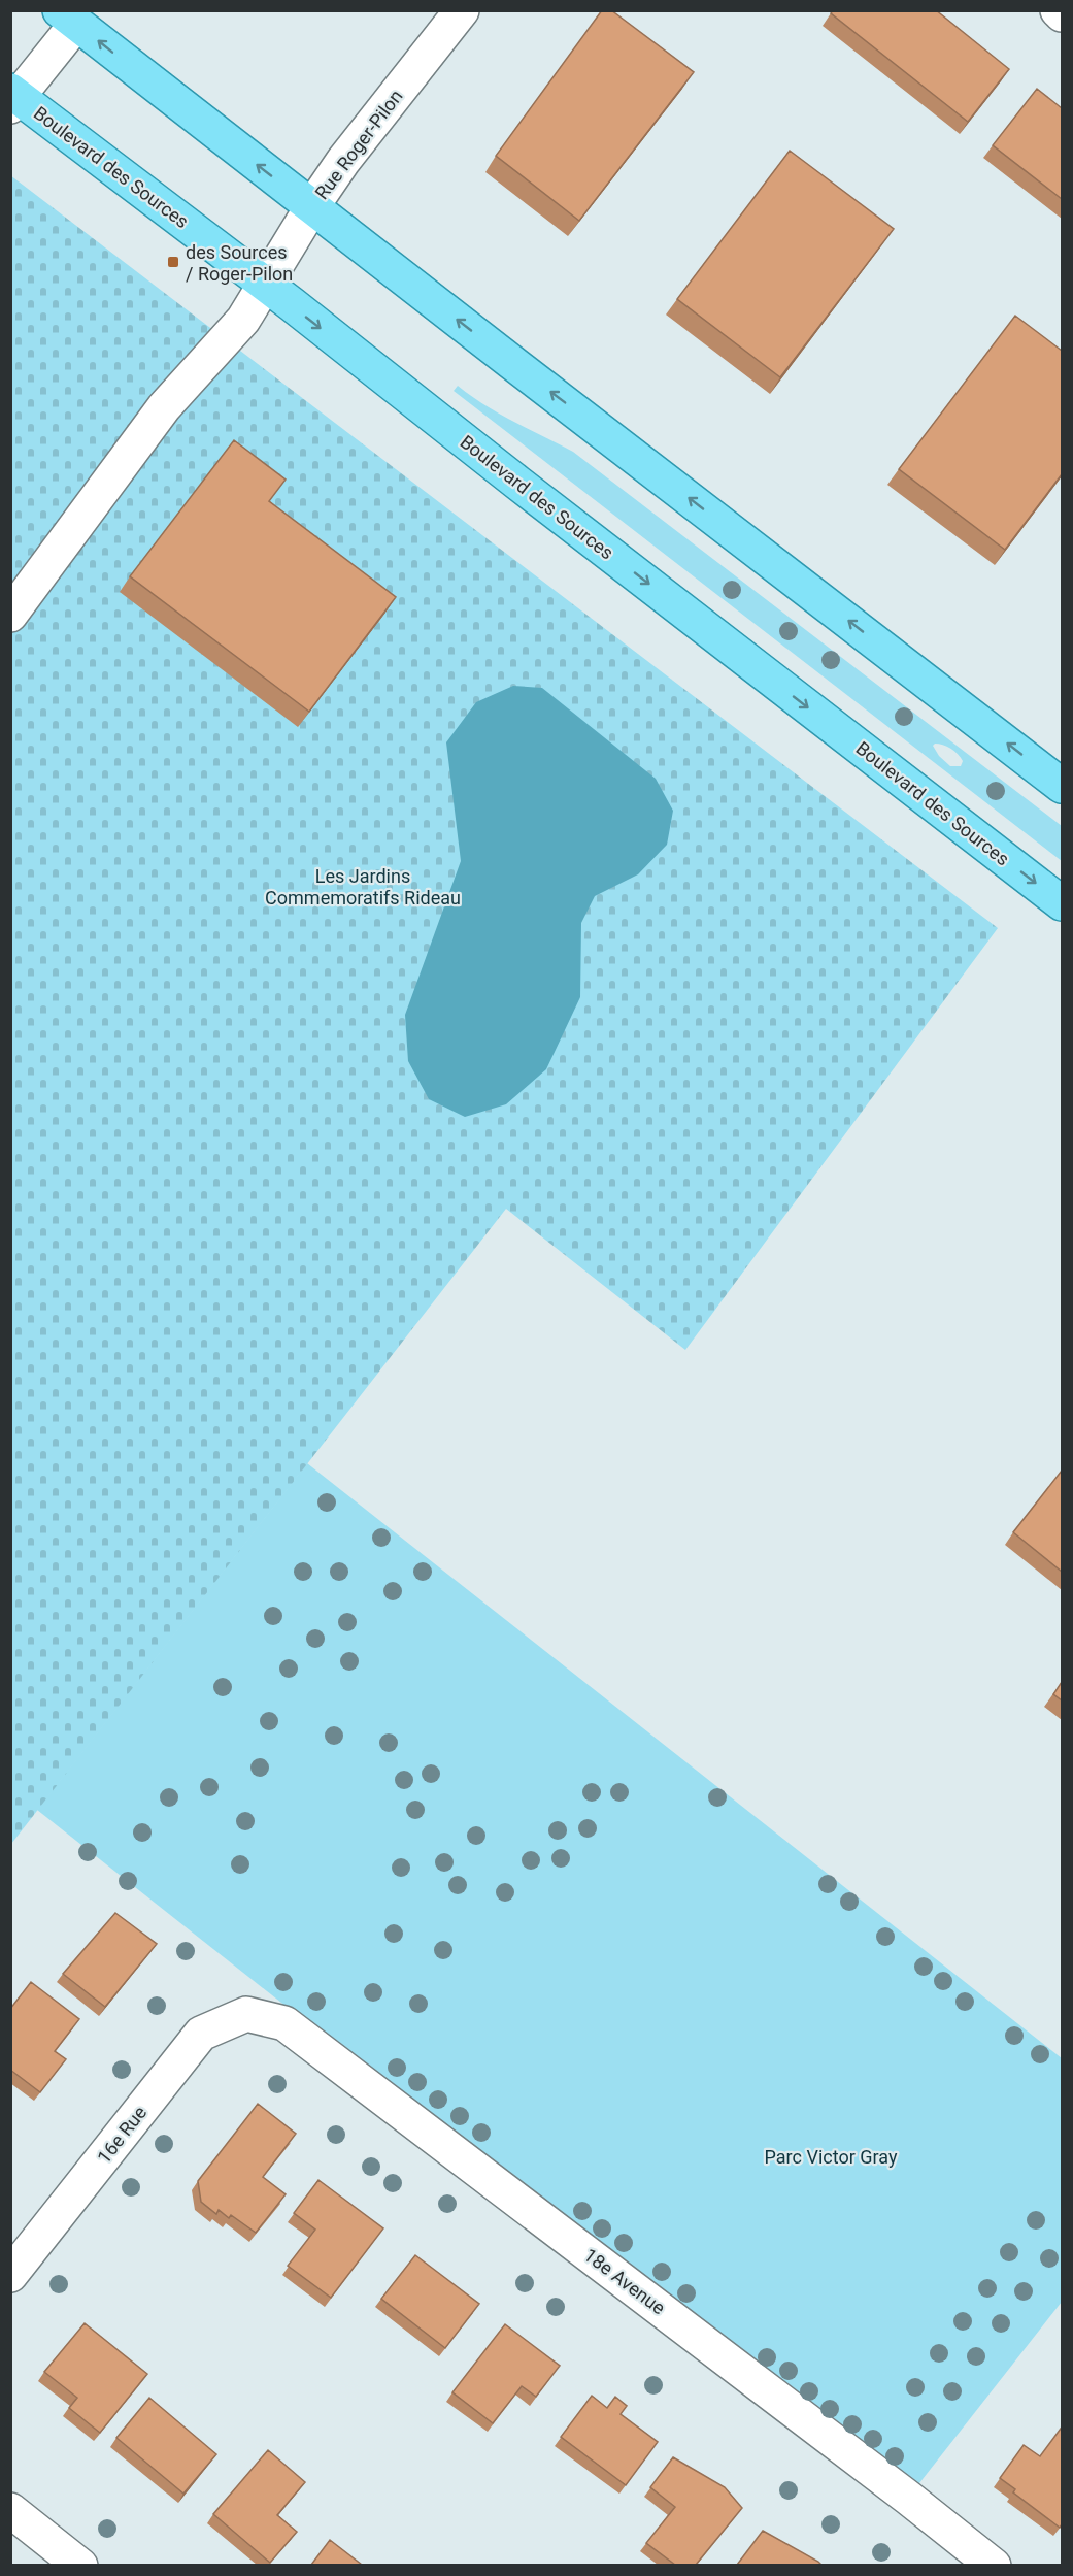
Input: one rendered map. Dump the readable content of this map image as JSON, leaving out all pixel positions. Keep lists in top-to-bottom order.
{
  "streets": {
    "main road": ["Boulevard des Sources"],
    "street": ["Rue Roger-Pilon", "16e Rue", "18e Avenue"]
  },
  "crossings": [
    ["Rue Roger-Pilon", "Boulevard des Sources"],
    ["16e Rue", "18e Avenue"]
  ],
  "parks": ["Les Jardins Commemoratifs Rideau", "Parc Victor Gray"],
  "places": {
    "transit": ["des Sources / Roger-Pilon"]
  }
}
